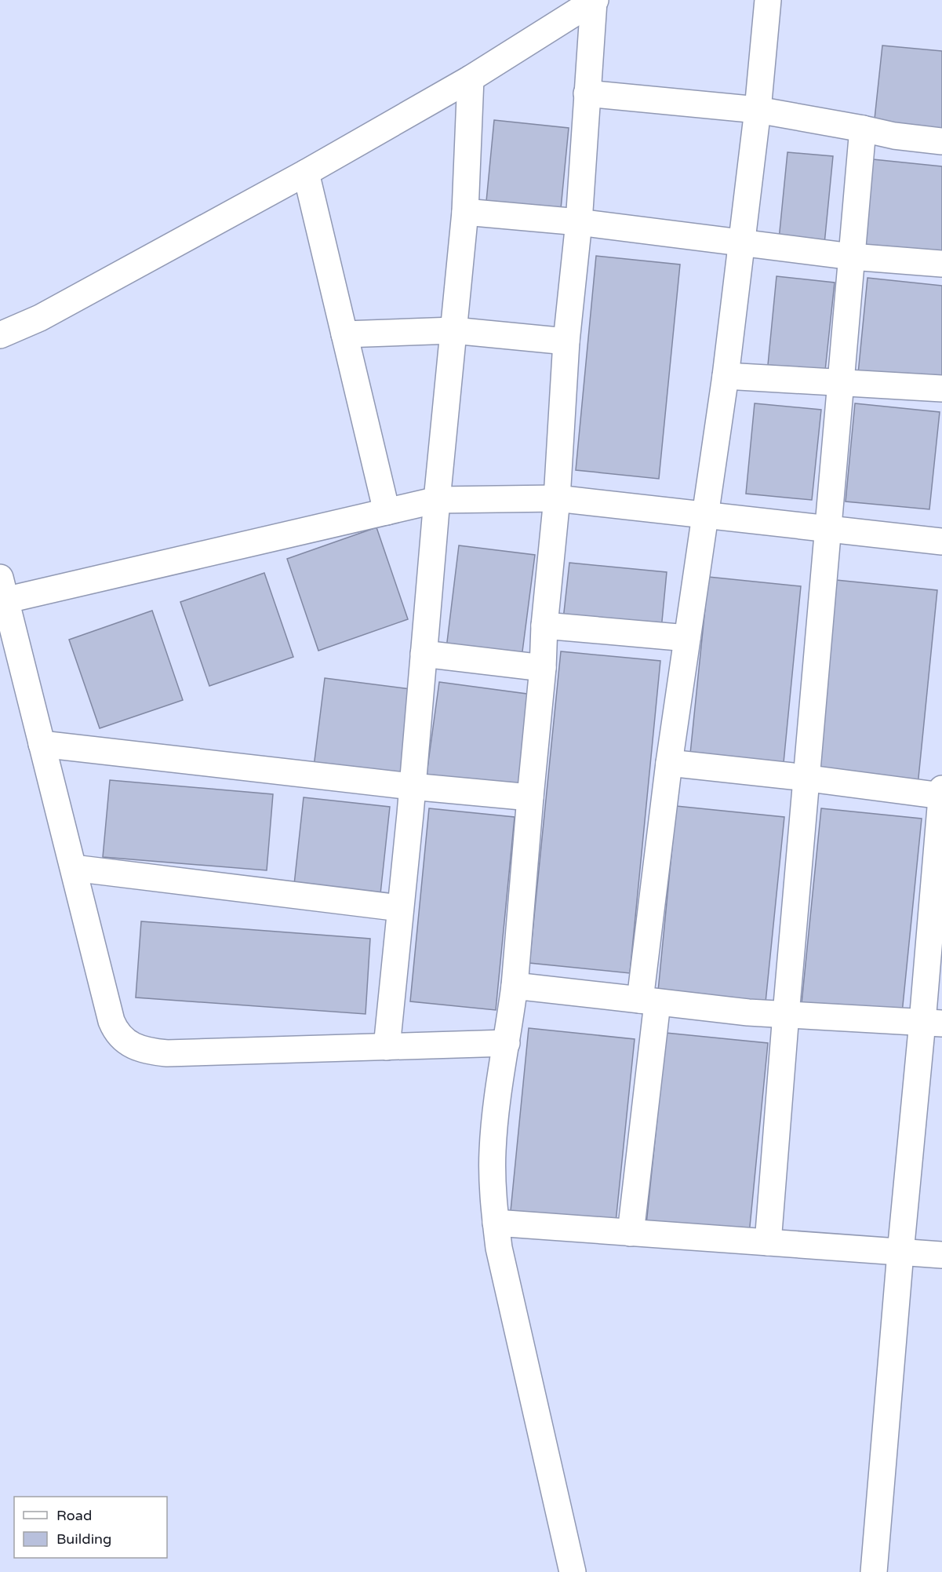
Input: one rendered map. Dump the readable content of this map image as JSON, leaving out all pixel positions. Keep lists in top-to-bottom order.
{
  "legend": ["Road", "Building"]
}
